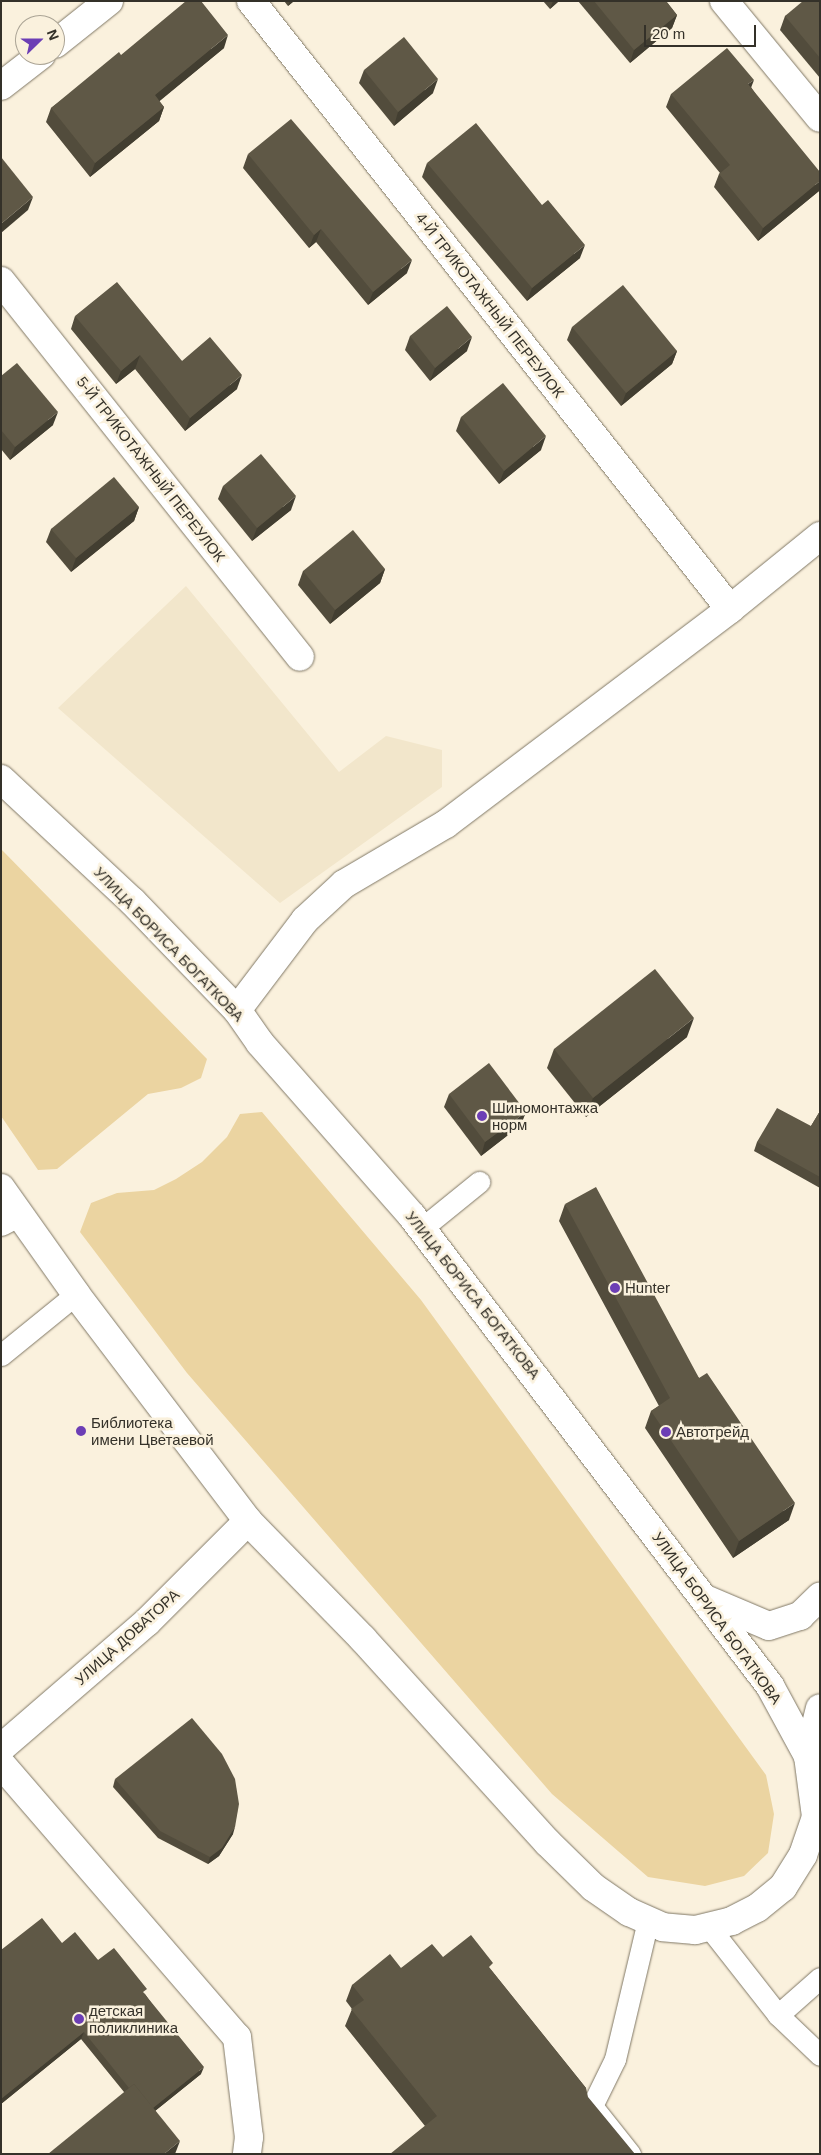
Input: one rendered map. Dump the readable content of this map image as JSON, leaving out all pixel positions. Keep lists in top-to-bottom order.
{
  "streets": {
    "street": [
      "4-Й ТРИКОТАЖНЫЙ ПЕРЕУЛОК",
      "5-Й ТРИКОТАЖНЫЙ ПЕРЕУЛОК",
      "УЛИЦА БОРИСА БОГАТКОВА",
      "УЛИЦА ДОВАТОРА"
    ]
  },
  "crossings": [
    ["УЛИЦА БОРИСА БОГАТКОВА", "УЛИЦА ДОВАТОРА"]
  ],
  "places": [
    "Шиномонтажка норм",
    "Hunter",
    "Библиотека имени Цветаевой",
    "Автотрейд",
    "детская поликлиника"
  ],
  "scale_bar": "20 m",
  "north": "right"
}
